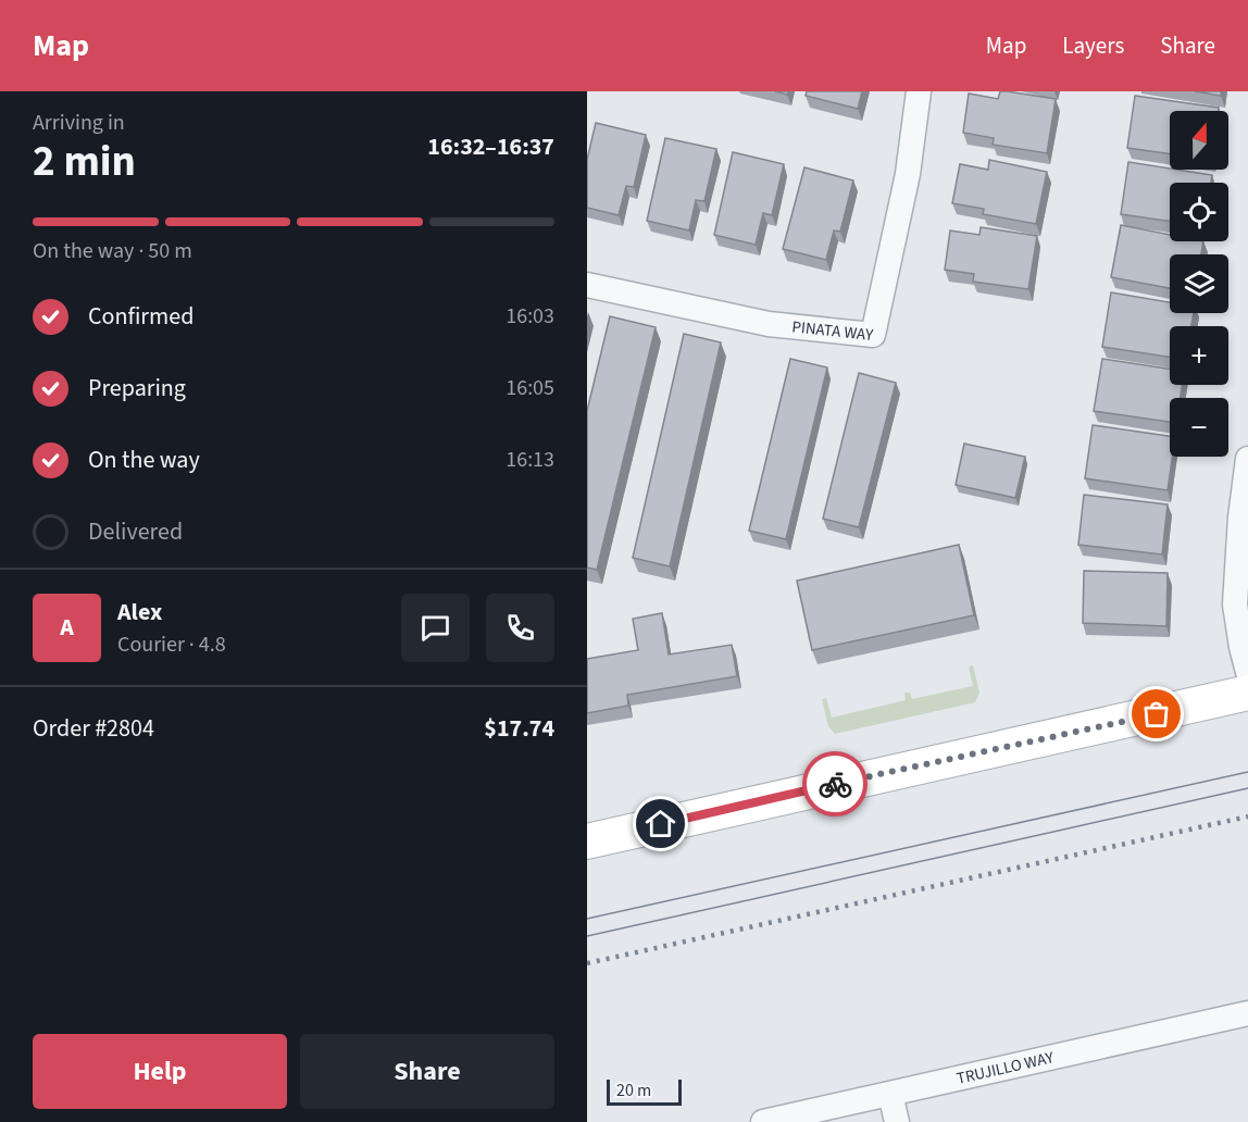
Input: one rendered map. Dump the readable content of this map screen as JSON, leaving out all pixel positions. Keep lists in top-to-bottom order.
{
  "streets": {
    "street": ["PINATA WAY", "TRUJILLO WAY"]
  },
  "scale_bar": "20 m",
  "north": "top",
  "page": {
    "header": "Map",
    "nav": ["Map", "Layers", "Share"],
    "heading": ["2 min", "Arriving in", "16:32–16:37"],
    "panel": [
      "Alex",
      "Courier · 4.8",
      "Order #2804",
      "$17.74"
    ],
    "map_buttons": ["+", "−"],
    "bar": "On the way · 50 m",
    "list": [
      ["Confirmed", "16:03"],
      ["Preparing", "16:05"],
      ["On the way", "16:13"],
      "Delivered"
    ],
    "round": "A",
    "buttons": ["Help", "Share"],
    "scale": "20 m"
  }
}
